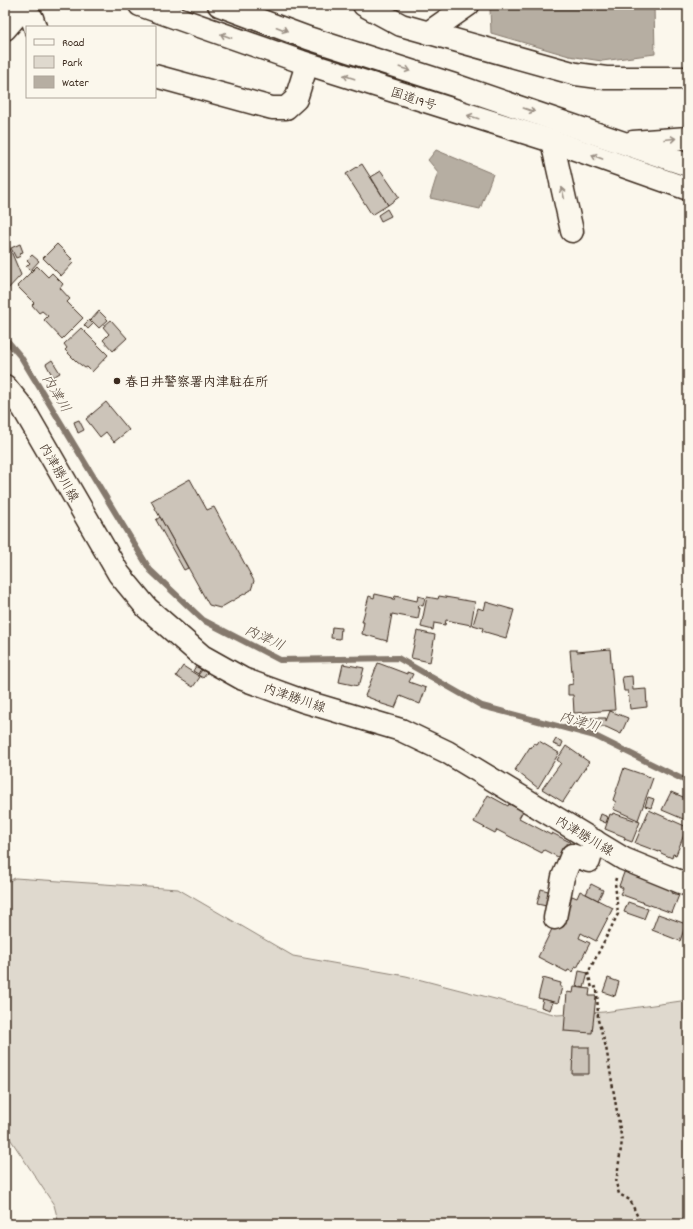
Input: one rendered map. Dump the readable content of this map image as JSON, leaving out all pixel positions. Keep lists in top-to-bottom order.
{
  "streets": {
    "main road": ["国道19号", "内津勝川線"]
  },
  "water": ["内津川"],
  "places": ["春日井警察署内津駐在所"],
  "legend": ["Road", "Park", "Water"]
}
